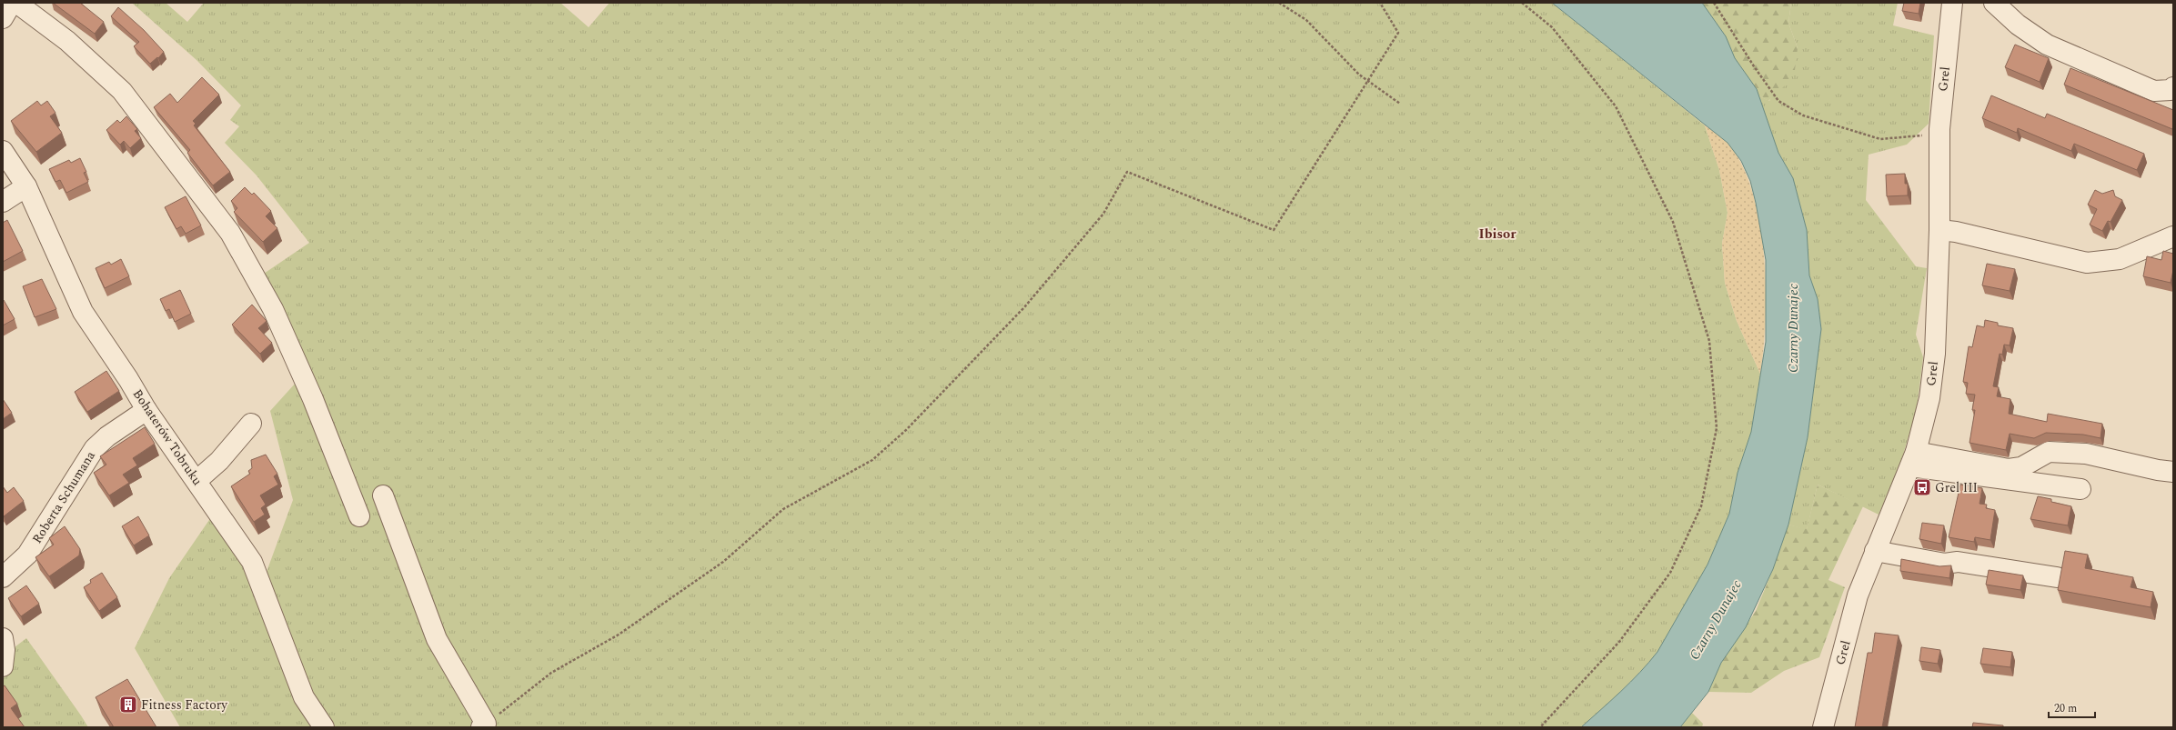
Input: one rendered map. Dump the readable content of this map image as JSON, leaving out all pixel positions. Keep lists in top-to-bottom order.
{
  "streets": {
    "street": ["Grel", "Bohaterów Tobruku", "Roberta Schumana"]
  },
  "crossings": [
    ["Bohaterów Tobruku", "Roberta Schumana"]
  ],
  "districts": ["Ibisor"],
  "water": ["Czarny Dunajec"],
  "places": {
    "bus stop": ["Grel III"],
    "building": ["Fitness Factory"]
  },
  "scale_bar": "20 m"
}
